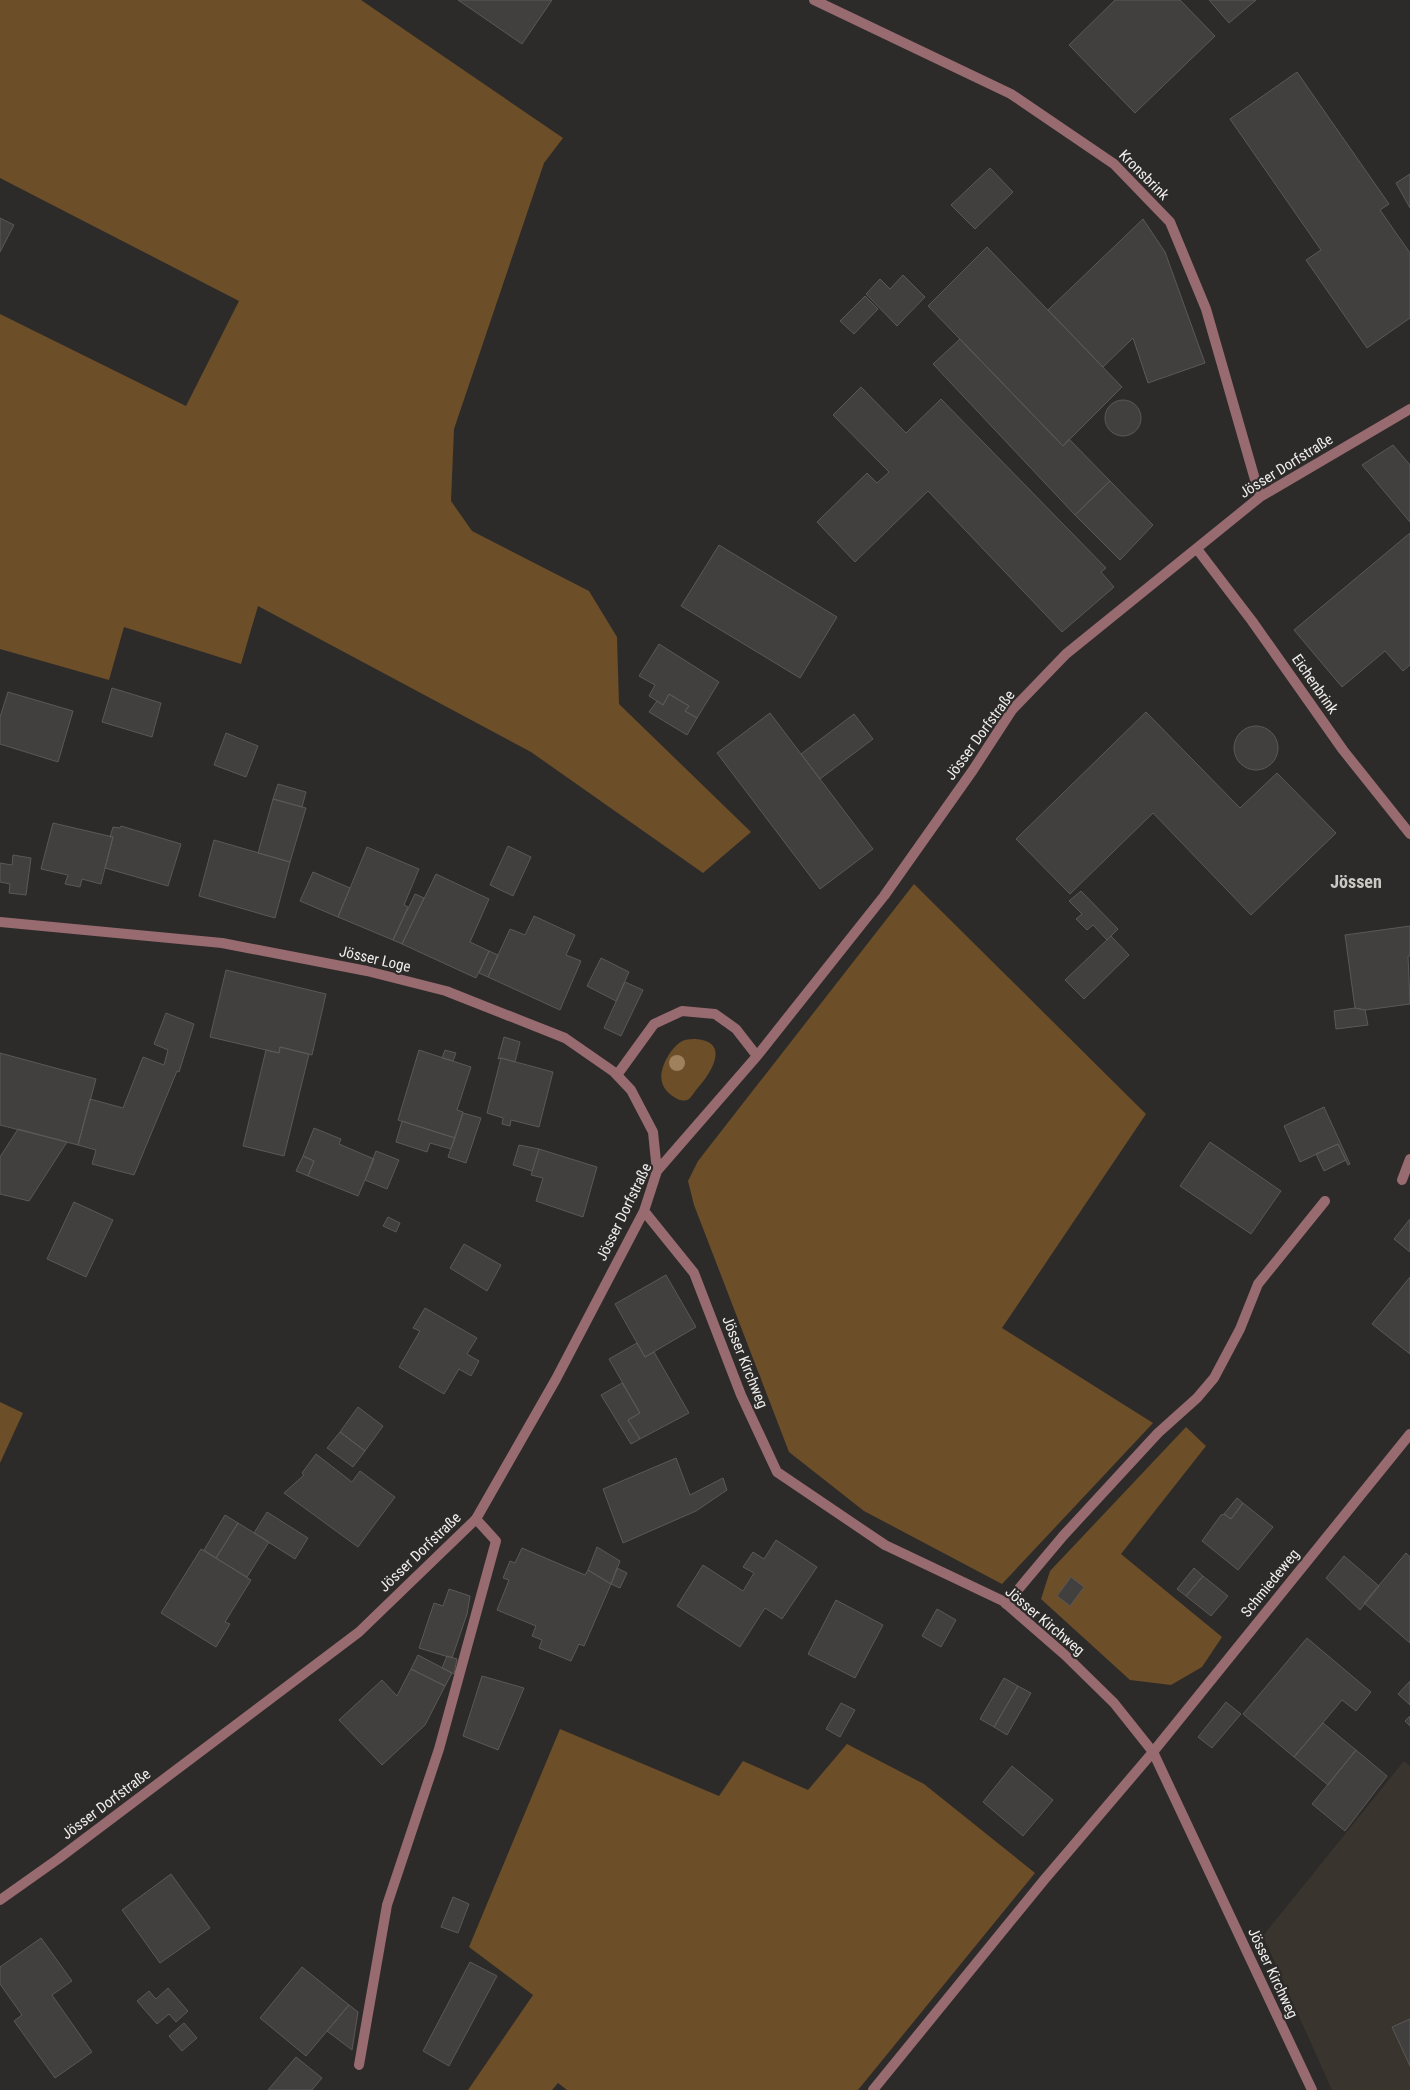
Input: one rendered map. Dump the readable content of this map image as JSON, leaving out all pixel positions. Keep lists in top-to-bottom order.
{
  "streets": {
    "street": [
      "Kronsbrink",
      "Jösser Dorfstraße",
      "Eichenbrink",
      "Jösser Loge",
      "Jösser Kirchweg",
      "Schmiedeweg"
    ]
  },
  "crossings": [
    ["Kronsbrink", "Jösser Dorfstraße"],
    ["Jösser Dorfstraße", "Eichenbrink"],
    ["Jösser Dorfstraße", "Jösser Loge"],
    ["Jösser Dorfstraße", "Jösser Kirchweg"],
    ["Jösser Kirchweg", "Schmiedeweg"]
  ],
  "districts": ["Jössen"]
}
